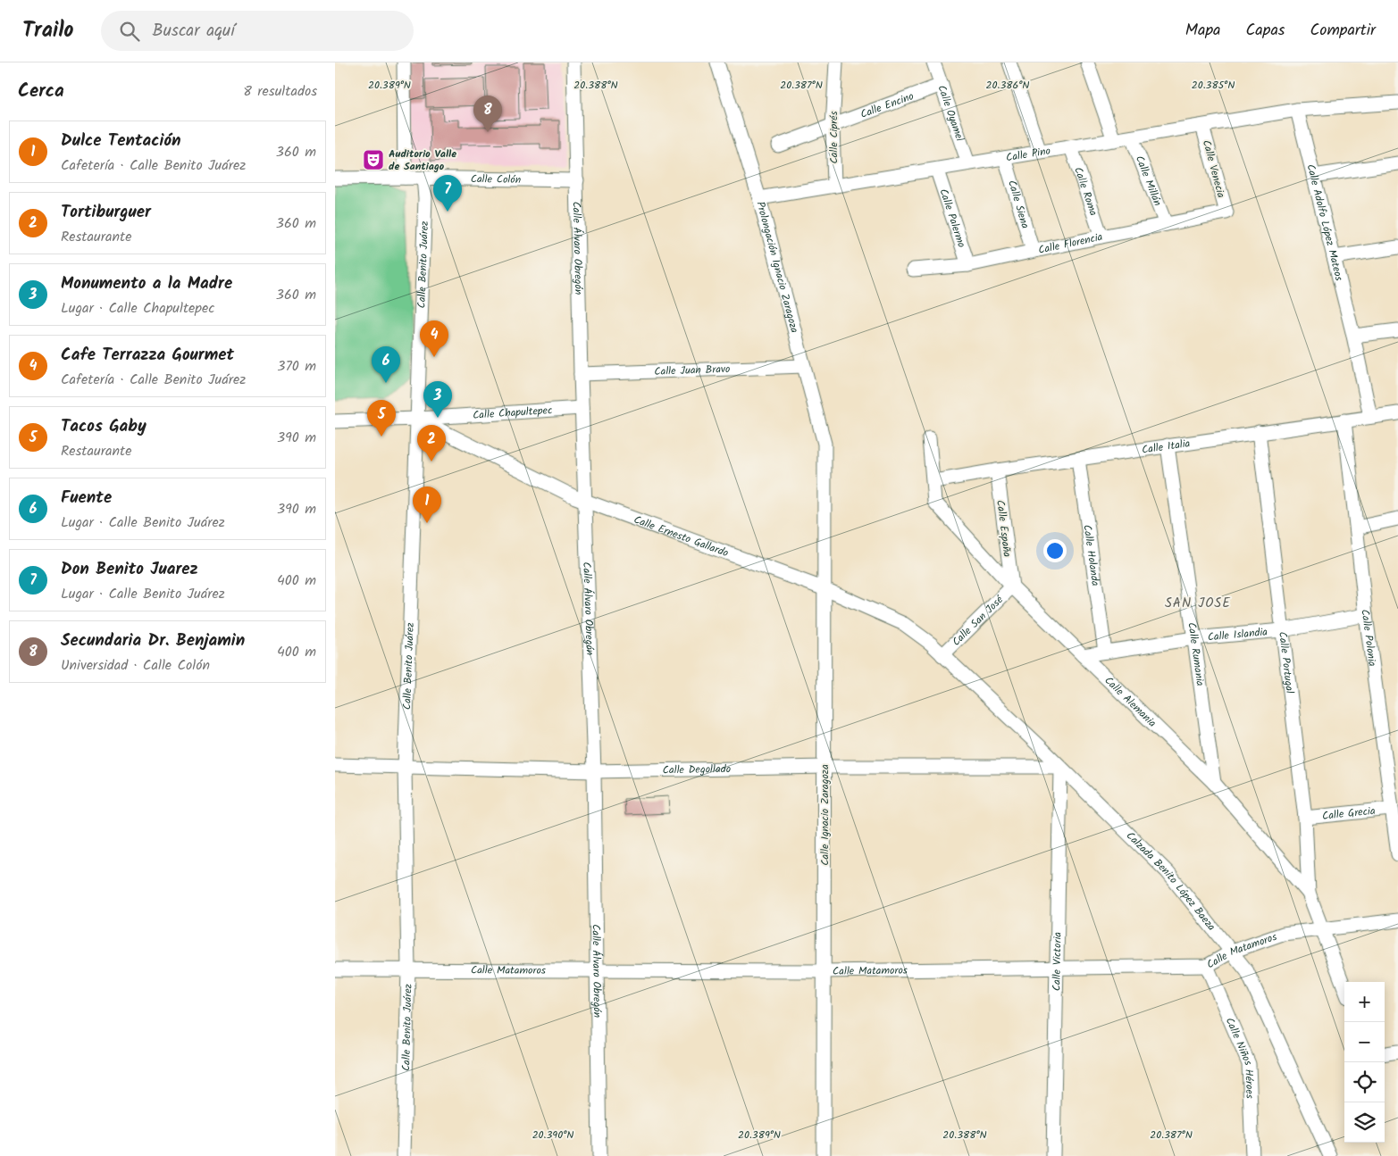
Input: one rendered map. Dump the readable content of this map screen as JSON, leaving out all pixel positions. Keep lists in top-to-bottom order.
{
  "streets": {
    "street": [
      "Calle Encino",
      "Calle Oyamel",
      "Calle Ciprés",
      "Calle Pino",
      "Calle Venecia",
      "Calle Colón",
      "Calle Millán",
      "Calle Roma",
      "Calle Siena",
      "Calle Palermo",
      "Calle Adolfo López Mateos",
      "Calle Florencia",
      "Calle Álvaro Obregón",
      "Calle Benito Juárez",
      "Prolongación Ignacio Zaragoza",
      "Calle Juan Bravo",
      "Calle Chapultepec",
      "Calle Italia",
      "Calle España",
      "Calle Ernesto Gallardo",
      "Calle Holanda",
      "Calle San José",
      "Calle Islandia",
      "Calle Polonia",
      "Calle Rumania",
      "Calle Portugal",
      "Calle Alemania",
      "Calle Degollado",
      "Calle Grecia",
      "Calle Ignacio Zaragoza",
      "Calzada Benito López Baeza",
      "Calle Matamoros",
      "Calle Victoria",
      "Calle Niños Héroes"
    ]
  },
  "crossings": [
    ["Calle Encino", "Calle Oyamel"],
    ["Calle Encino", "Calle Ciprés"],
    ["Calle Oyamel", "Calle Pino"],
    ["Calle Ciprés", "Calle Pino"],
    ["Calle Pino", "Calle Venecia"],
    ["Calle Pino", "Calle Millán"],
    ["Calle Pino", "Calle Roma"],
    ["Calle Pino", "Calle Siena"],
    ["Calle Pino", "Calle Palermo"],
    ["Calle Pino", "Calle Adolfo López Mateos"],
    ["Calle Pino", "Prolongación Ignacio Zaragoza"],
    ["Calle Venecia", "Calle Florencia"],
    ["Calle Colón", "Calle Álvaro Obregón"],
    ["Calle Colón", "Calle Benito Juárez"],
    ["Calle Millán", "Calle Florencia"],
    ["Calle Roma", "Calle Florencia"],
    ["Calle Siena", "Calle Florencia"],
    ["Calle Palermo", "Calle Florencia"],
    ["Calle Álvaro Obregón", "Calle Juan Bravo"],
    ["Calle Álvaro Obregón", "Calle Chapultepec"],
    ["Calle Álvaro Obregón", "Calle Ernesto Gallardo"],
    ["Calle Álvaro Obregón", "Calle Degollado"],
    ["Calle Álvaro Obregón", "Calle Matamoros"],
    ["Calle Benito Juárez", "Calle Chapultepec"],
    ["Calle Benito Juárez", "Calle Ernesto Gallardo"],
    ["Calle Benito Juárez", "Calle Degollado"],
    ["Calle Benito Juárez", "Calle Matamoros"],
    ["Prolongación Ignacio Zaragoza", "Calle Juan Bravo"],
    ["Prolongación Ignacio Zaragoza", "Calle Ignacio Zaragoza"],
    ["Calle Chapultepec", "Calle Ernesto Gallardo"],
    ["Calle Italia", "Calle España"],
    ["Calle Italia", "Calle Holanda"],
    ["Calle Italia", "Calle Polonia"],
    ["Calle Italia", "Calle Rumania"],
    ["Calle Italia", "Calle Portugal"],
    ["Calle Italia", "Calle Alemania"],
    ["Calle España", "Calle San José"],
    ["Calle España", "Calle Alemania"],
    ["Calle Ernesto Gallardo", "Calle San José"],
    ["Calle Ernesto Gallardo", "Calle Ignacio Zaragoza"],
    ["Calle Ernesto Gallardo", "Calzada Benito López Baeza"],
    ["Calle Holanda", "Calle Islandia"],
    ["Calle San José", "Calle Alemania"],
    ["Calle San José", "Calzada Benito López Baeza"],
    ["Calle Islandia", "Calle Polonia"],
    ["Calle Islandia", "Calle Rumania"],
    ["Calle Islandia", "Calle Portugal"],
    ["Calle Islandia", "Calle Alemania"],
    ["Calle Polonia", "Calle Grecia"],
    ["Calle Rumania", "Calle Alemania"],
    ["Calle Portugal", "Calle Alemania"],
    ["Calle Portugal", "Calle Grecia"],
    ["Calle Alemania", "Calle Matamoros"],
    ["Calle Degollado", "Calle Ignacio Zaragoza"],
    ["Calle Degollado", "Calzada Benito López Baeza"],
    ["Calle Degollado", "Calle Victoria"],
    ["Calle Ignacio Zaragoza", "Calle Matamoros"],
    ["Calzada Benito López Baeza", "Calle Matamoros"],
    ["Calzada Benito López Baeza", "Calle Victoria"],
    ["Calle Matamoros", "Calle Victoria"],
    ["Calle Matamoros", "Calle Niños Héroes"]
  ],
  "districts": ["SAN JOSE"],
  "places": {
    "theatre": ["Auditorio Valle de Santiago"]
  },
  "page": {
    "header": "Trailo",
    "search": "Buscar aquí",
    "nav": ["Mapa", "Capas", "Compartir"],
    "heading": ["Cerca", "8 resultados"],
    "pins": [
      "8",
      "7",
      "4",
      "6",
      "3",
      "5",
      "2",
      "1"
    ],
    "list": [
      {
        "mark": "1",
        "name": "Dulce Tentación",
        "note": "Cafetería · Calle Benito Juárez",
        "value": "360 m"
      },
      {
        "mark": "2",
        "name": "Tortiburguer",
        "note": "Restaurante",
        "value": "360 m"
      },
      {
        "mark": "3",
        "name": "Monumento a la Madre",
        "note": "Lugar · Calle Chapultepec",
        "value": "360 m"
      },
      {
        "mark": "4",
        "name": "Cafe Terrazza Gourmet",
        "note": "Cafetería · Calle Benito Juárez",
        "value": "370 m"
      },
      {
        "mark": "5",
        "name": "Tacos Gaby",
        "note": "Restaurante",
        "value": "390 m"
      },
      {
        "mark": "6",
        "name": "Fuente",
        "note": "Lugar · Calle Benito Juárez",
        "value": "390 m"
      },
      {
        "mark": "7",
        "name": "Don Benito Juarez",
        "note": "Lugar · Calle Benito Juárez",
        "value": "400 m"
      },
      {
        "mark": "8",
        "name": "Secundaria Dr. Benjamin",
        "note": "Universidad · Calle Colón",
        "value": "400 m"
      }
    ],
    "map_buttons": ["+", "−"]
  },
  "coordinates": [
    "20.389°N",
    "20.388°N",
    "20.387°N",
    "20.386°N",
    "20.385°N",
    "20.390°N"
  ]
}
